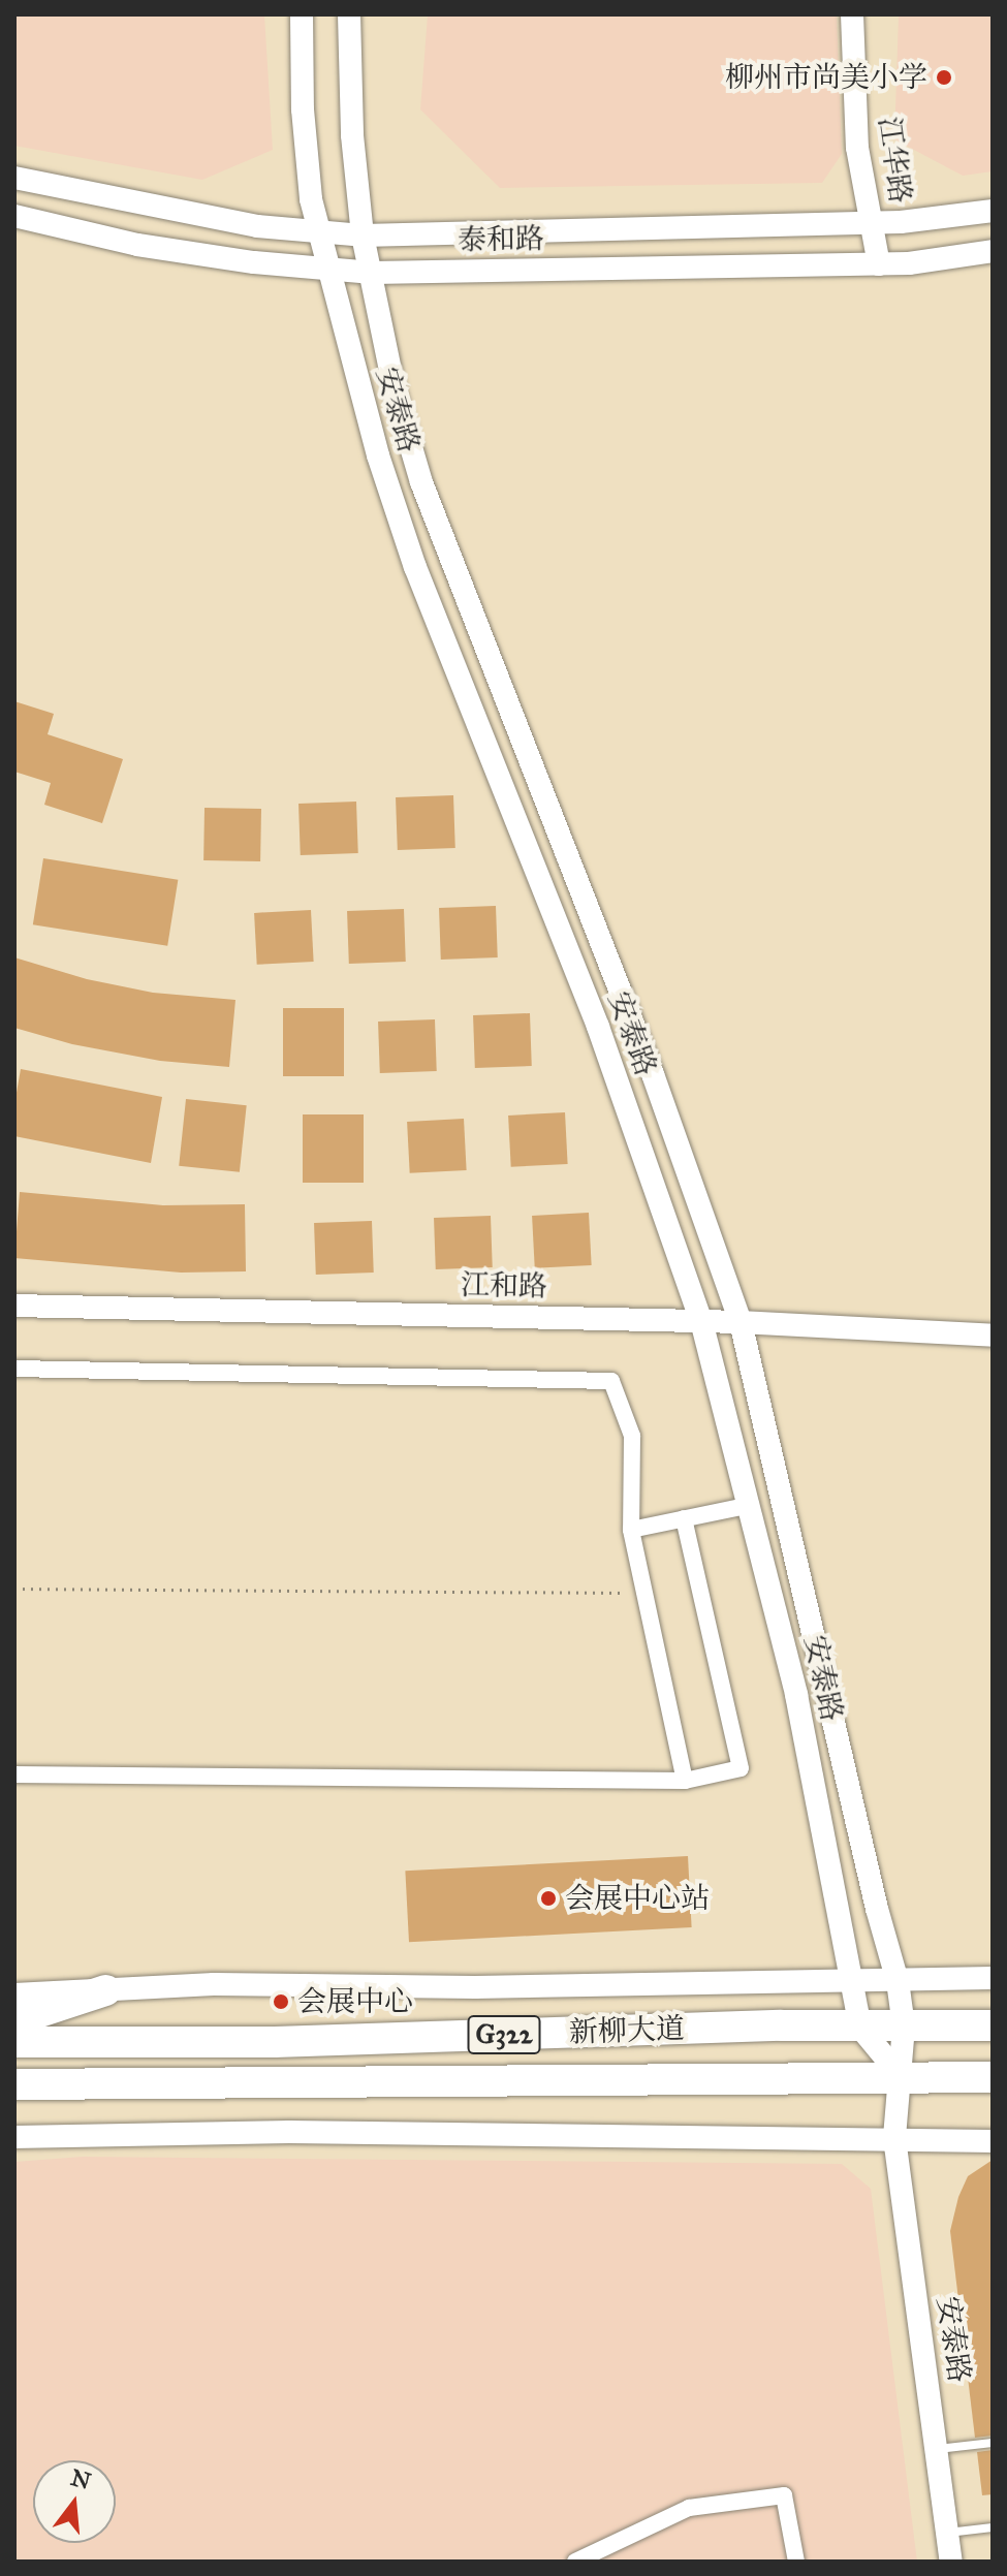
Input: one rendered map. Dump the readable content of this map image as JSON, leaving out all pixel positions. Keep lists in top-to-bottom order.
{
  "streets": {
    "highway": ["新柳大道", "G322"],
    "street": [
      "江华路",
      "泰和路",
      "安泰路",
      "江和路"
    ]
  },
  "crossings": [
    ["江华路", "泰和路"],
    ["泰和路", "安泰路"],
    ["安泰路", "江和路"],
    ["安泰路", "新柳大道"]
  ],
  "places": ["柳州市尚美小学", "会展中心站", "会展中心"],
  "north": "top"
}
